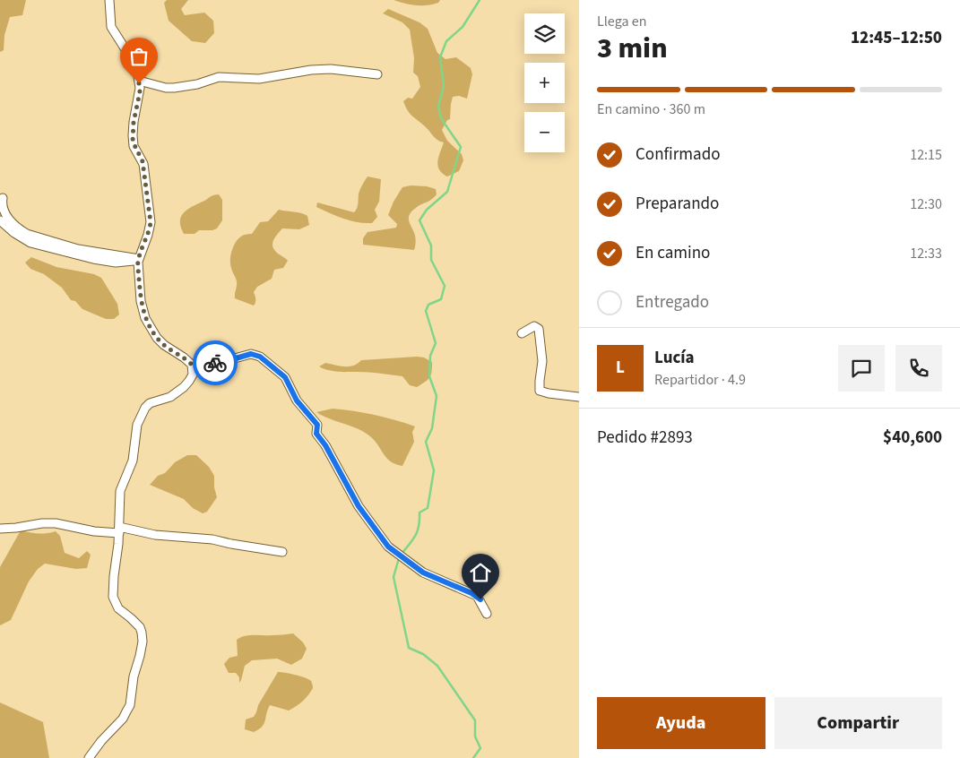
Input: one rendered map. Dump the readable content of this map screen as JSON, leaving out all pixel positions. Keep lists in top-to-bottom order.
{
  "page": {
    "heading": ["3 min", "Llega en", "12:45–12:50"],
    "panel": [
      "Lucía",
      "Repartidor · 4.9",
      "Pedido #2893",
      "$40,600"
    ],
    "map_buttons": ["+", "−"],
    "bar": "En camino · 360 m",
    "list": [
      ["Confirmado", "12:15"],
      ["Preparando", "12:30"],
      ["En camino", "12:33"],
      "Entregado"
    ],
    "round": "L",
    "buttons": ["Ayuda", "Compartir"]
  }
}
